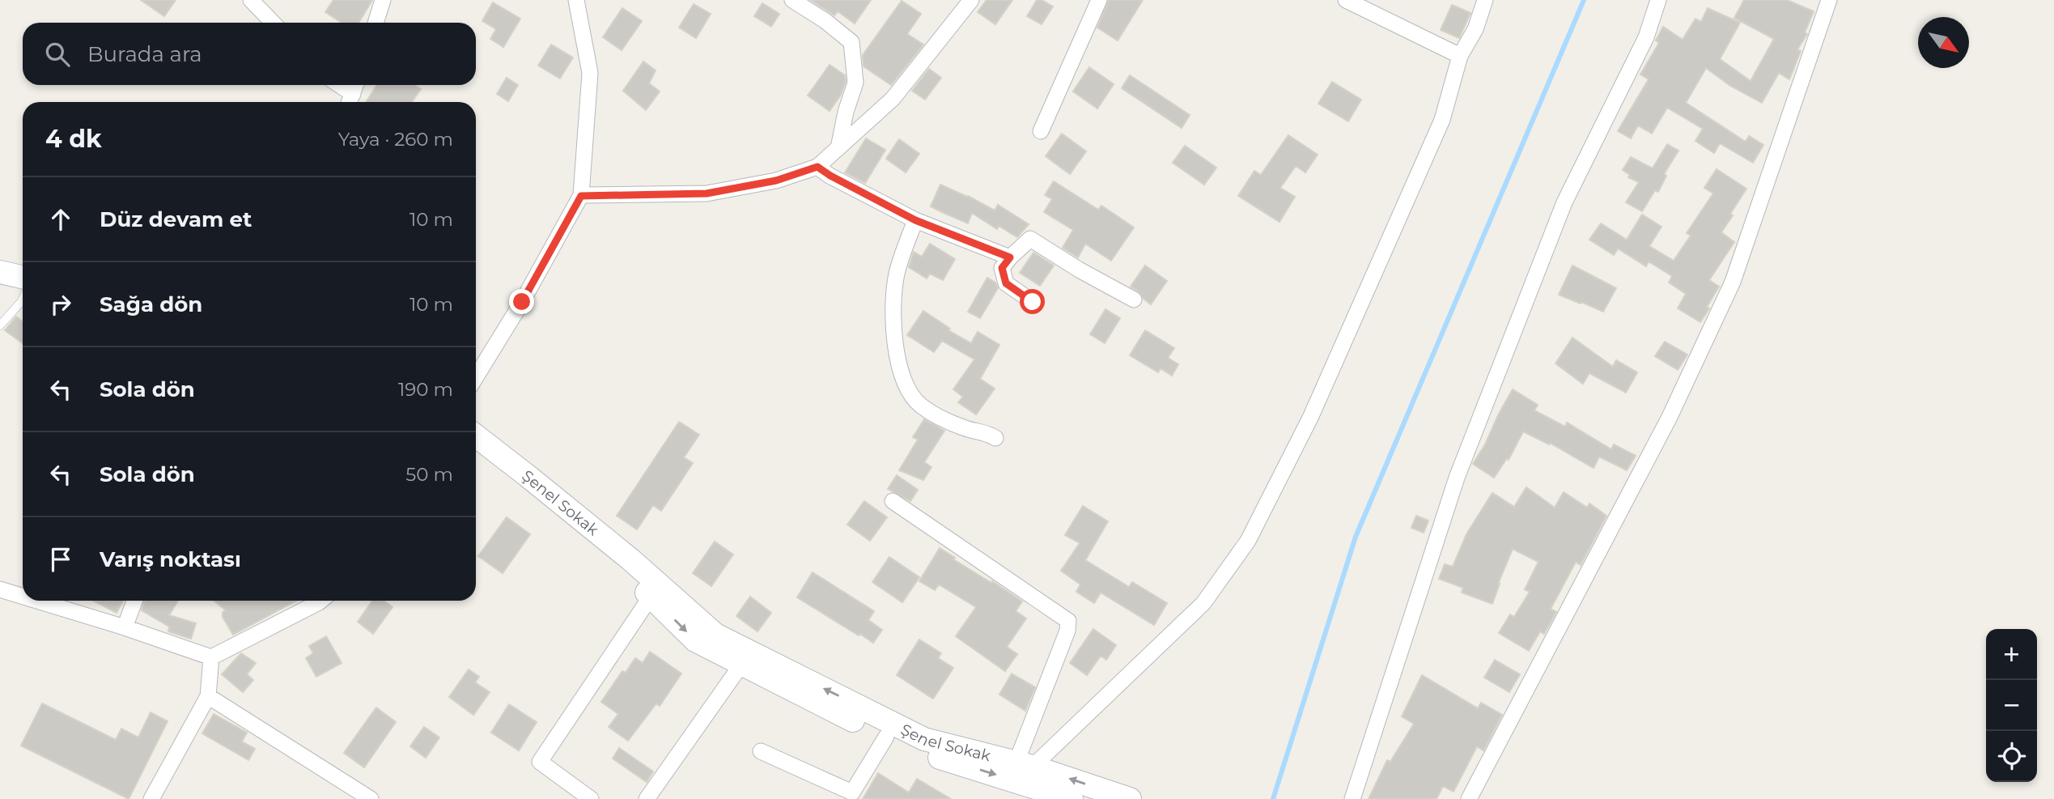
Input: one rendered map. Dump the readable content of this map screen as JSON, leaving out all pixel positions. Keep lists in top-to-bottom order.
{
  "streets": {
    "street": ["Şenel Sokak"]
  },
  "north": "bottom right",
  "page": {
    "search": "Burada ara",
    "heading": ["4 dk", "Yaya · 260 m"],
    "list": [
      ["Düz devam et", "10 m"],
      ["Sağa dön", "10 m"],
      ["Sola dön", "190 m"],
      ["Sola dön", "50 m"],
      "Varış noktası"
    ],
    "map_buttons": ["+", "−"]
  }
}
